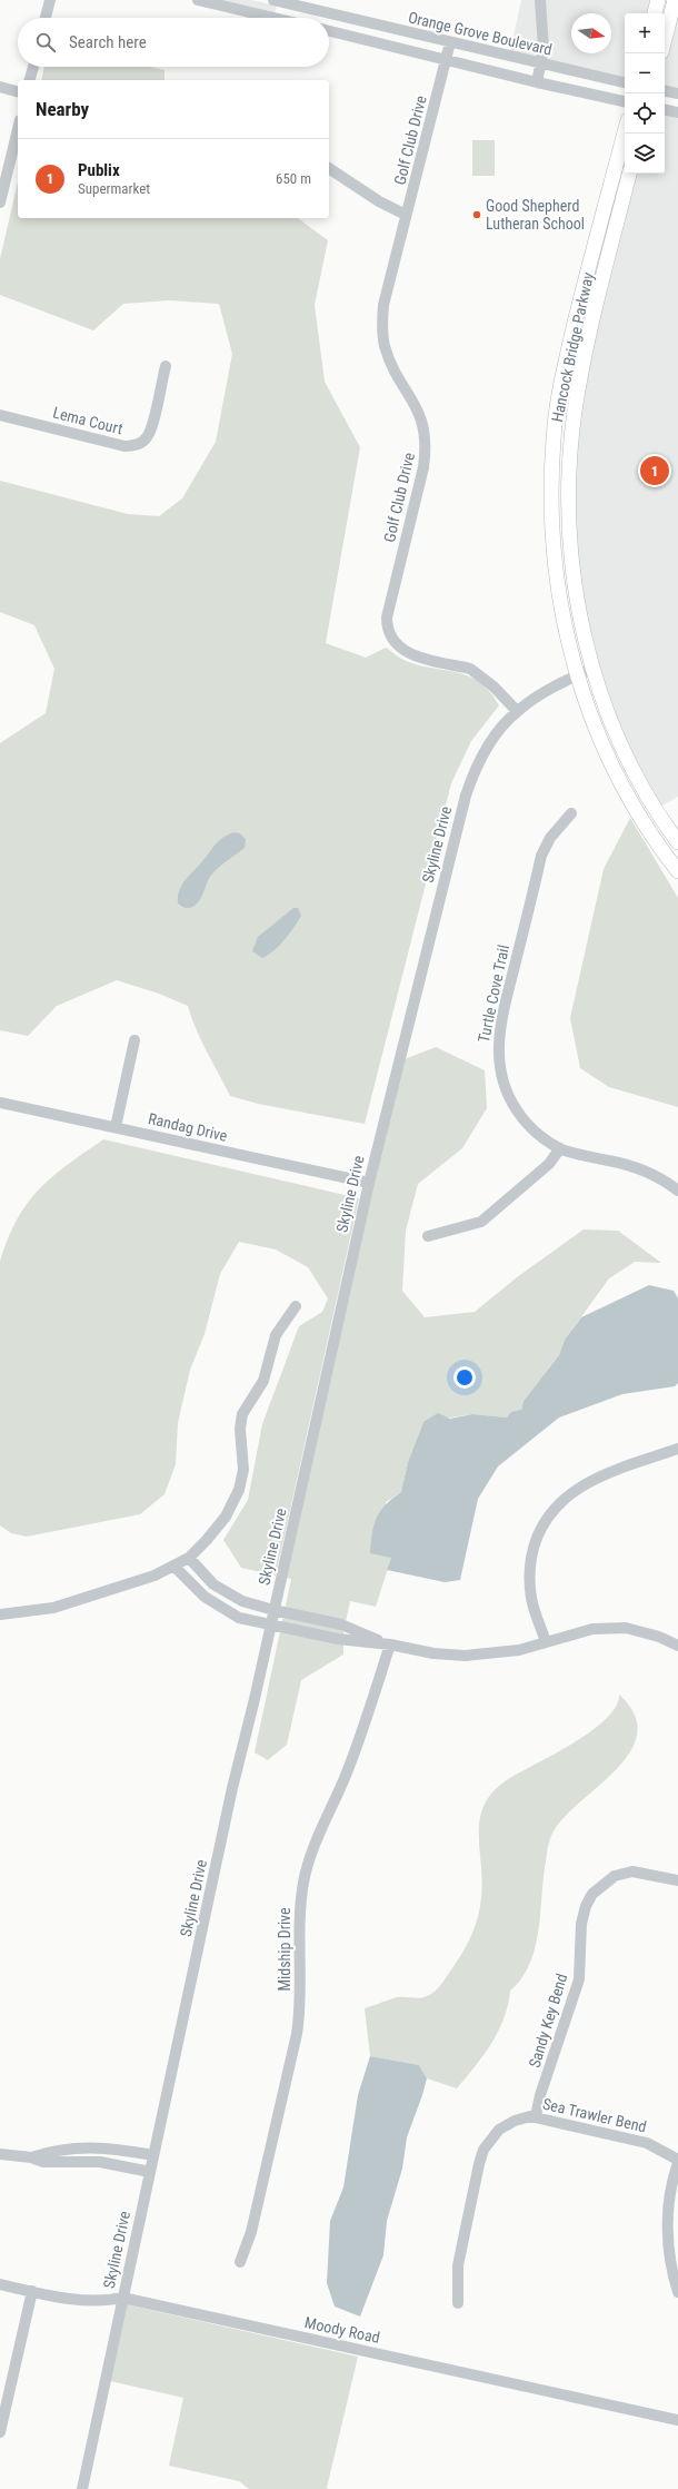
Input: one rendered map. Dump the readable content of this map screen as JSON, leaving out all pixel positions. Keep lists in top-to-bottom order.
{
  "streets": {
    "main road": ["Hancock Bridge Parkway"],
    "street": [
      "Orange Grove Boulevard",
      "Golf Club Drive",
      "Lema Court",
      "Skyline Drive",
      "Turtle Cove Trail",
      "Randag Drive",
      "Midship Drive",
      "Sandy Key Bend",
      "Sea Trawler Bend",
      "Moody Road"
    ]
  },
  "crossings": [
    ["Orange Grove Boulevard", "Golf Club Drive"],
    ["Golf Club Drive", "Skyline Drive"],
    ["Hancock Bridge Parkway", "Skyline Drive"],
    ["Skyline Drive", "Randag Drive"],
    ["Skyline Drive", "Moody Road"],
    ["Sandy Key Bend", "Sea Trawler Bend"]
  ],
  "places": ["Good Shepherd Lutheran School"],
  "north": "right",
  "page": {
    "map_buttons": ["+", "−"],
    "search": "Search here",
    "heading": "Nearby",
    "list": [
      {
        "mark": "1",
        "name": "Publix",
        "note": "Supermarket",
        "value": "650 m"
      }
    ],
    "pins": "1"
  }
}
